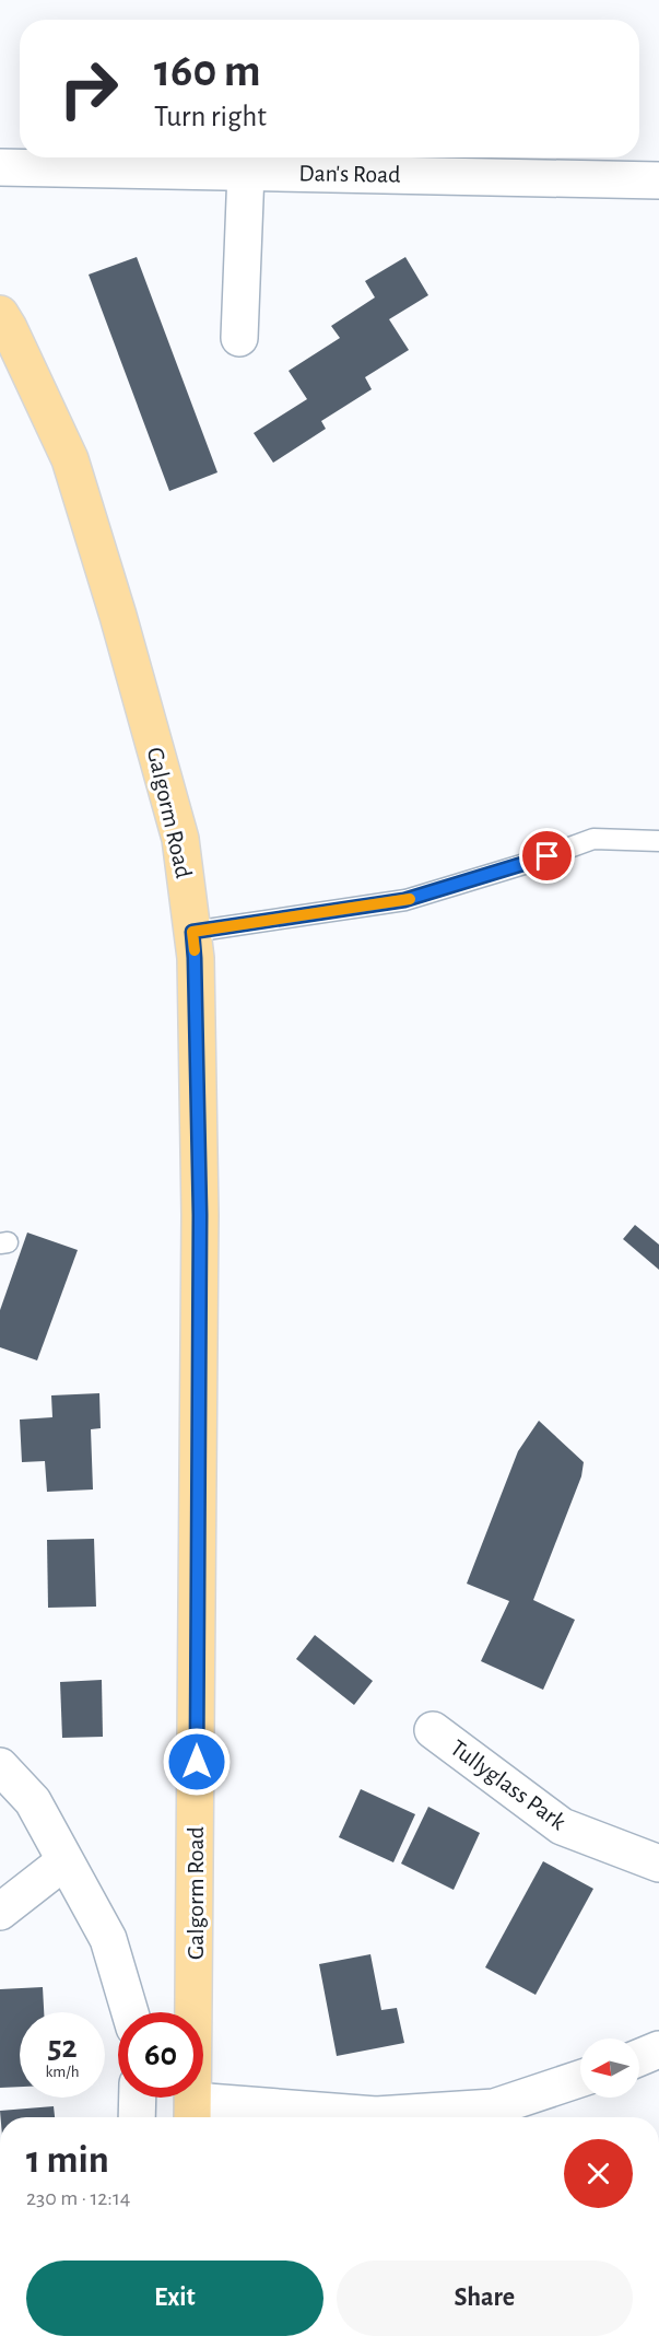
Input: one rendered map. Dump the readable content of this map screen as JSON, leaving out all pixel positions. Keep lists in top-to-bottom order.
{
  "streets": {
    "main road": ["Galgorm Road"],
    "street": ["Dan's Road", "Tullyglass Park"]
  },
  "north": "left",
  "page": {
    "turn": ["160 m", "Turn right"],
    "speed": "52 km/h",
    "limit": "60",
    "heading": ["1 min", "230 m · 12:14"],
    "buttons": ["Exit", "Share"]
  }
}
